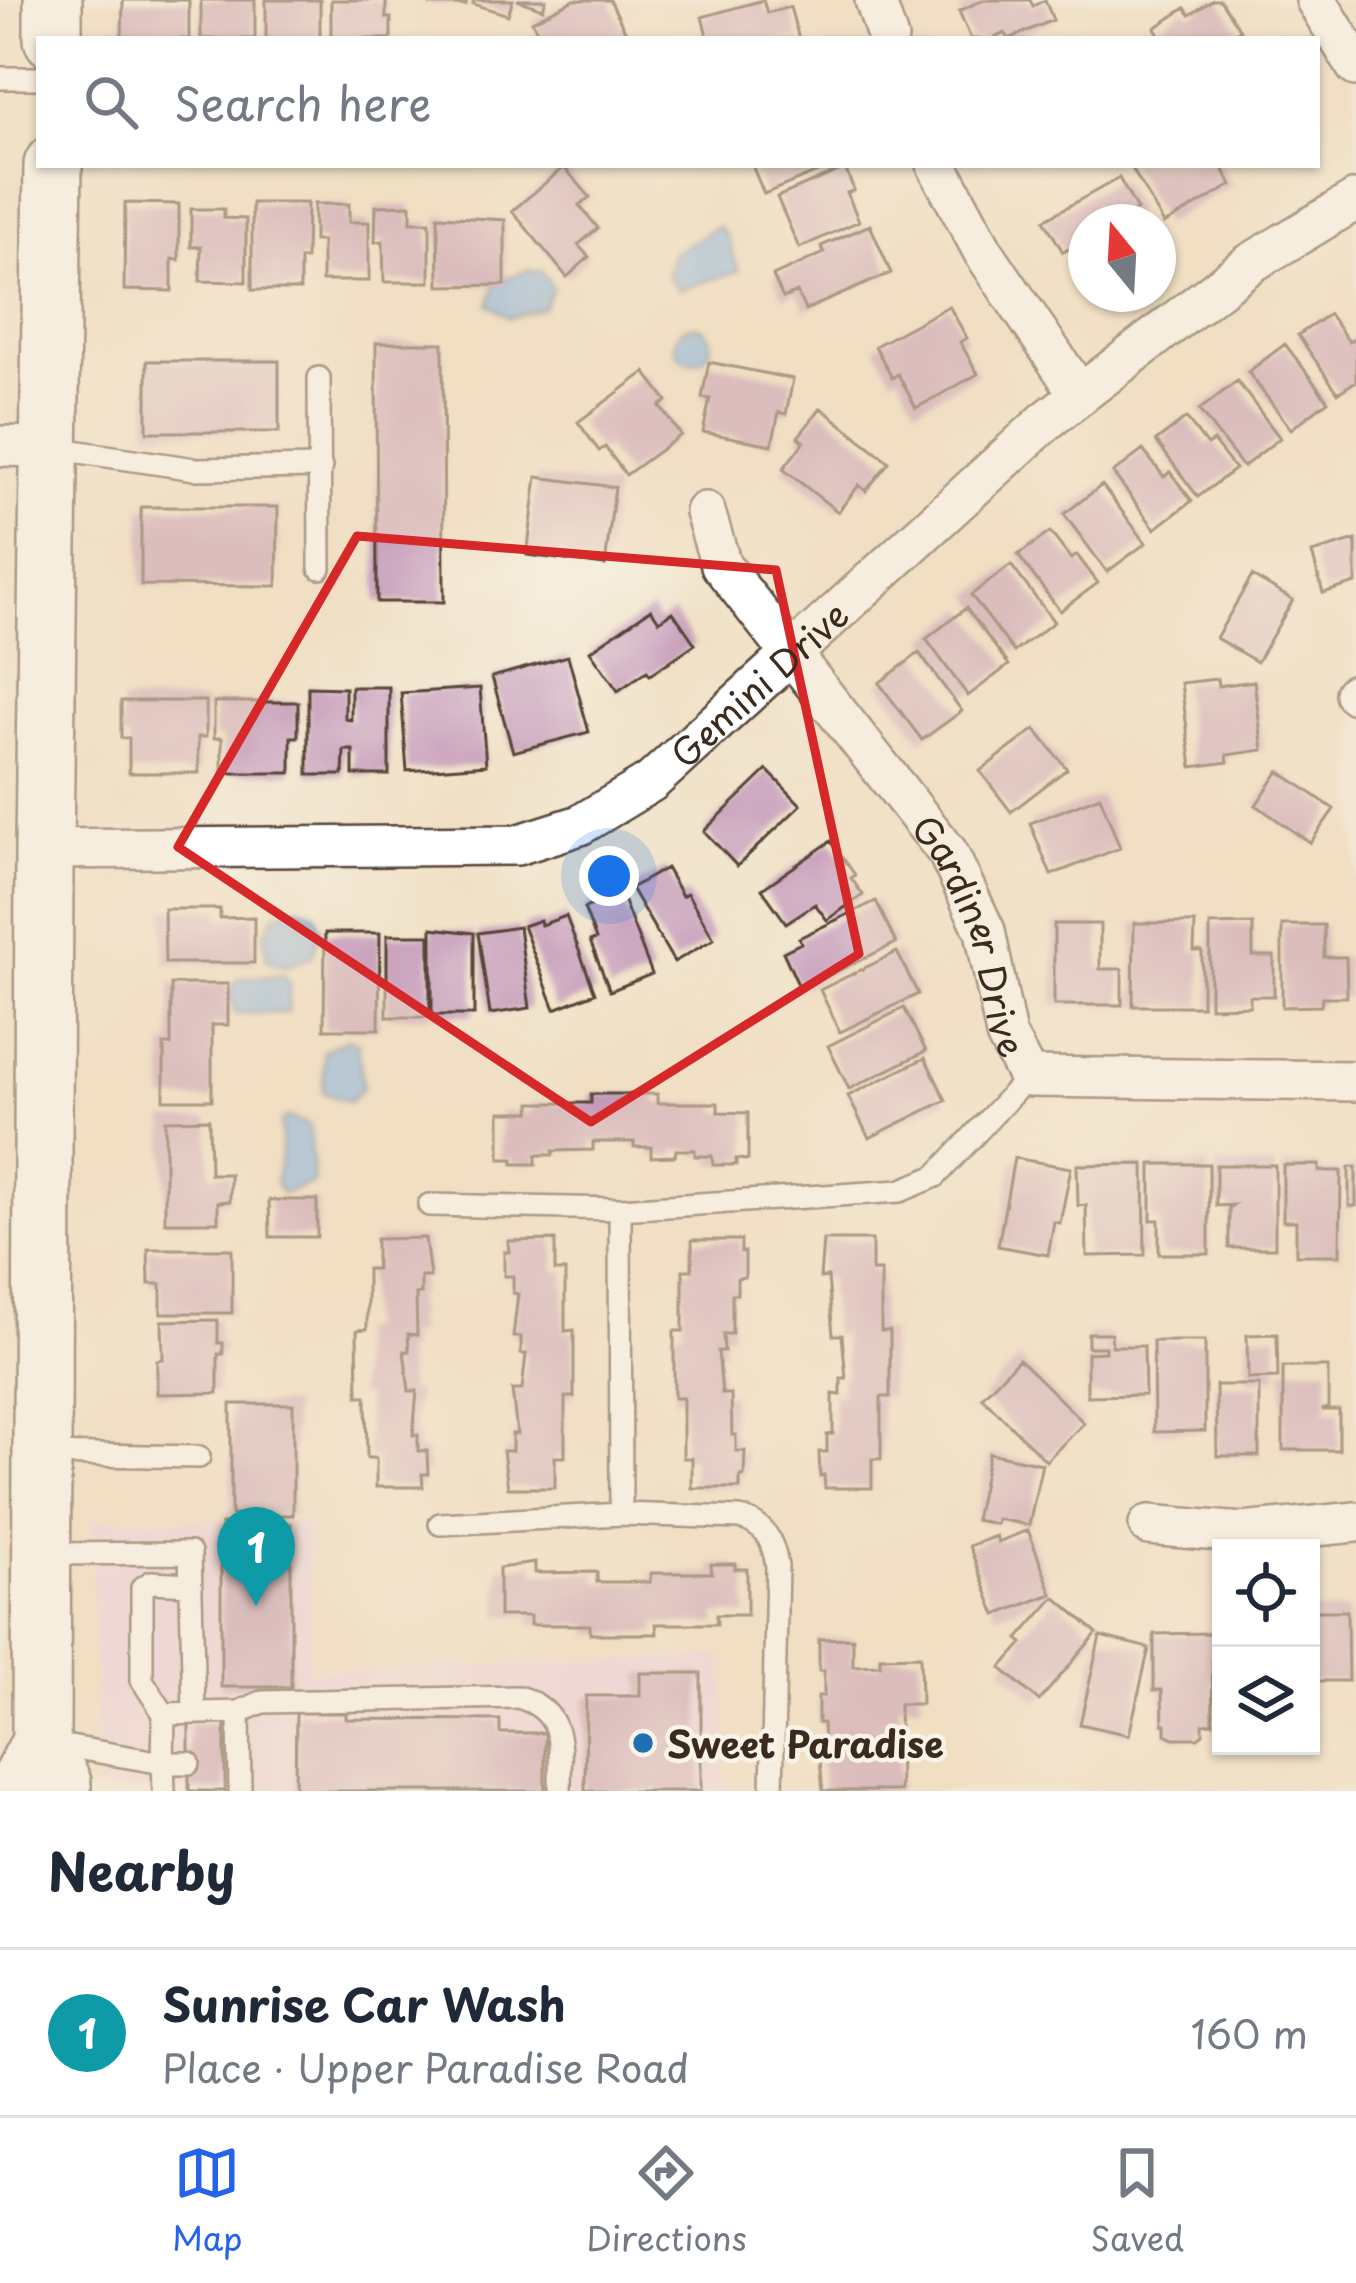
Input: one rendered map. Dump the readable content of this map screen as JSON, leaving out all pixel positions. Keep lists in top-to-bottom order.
{
  "streets": {
    "street": ["Gemini Drive", "Gardiner Drive"]
  },
  "crossings": [
    ["Gemini Drive", "Gardiner Drive"]
  ],
  "places": ["Sweet Paradise"],
  "north": "top",
  "page": {
    "search": "Search here",
    "pins": "1",
    "heading": "Nearby",
    "list": [
      {
        "mark": "1",
        "name": "Sunrise Car Wash",
        "note": "Place · Upper Paradise Road",
        "value": "160 m"
      }
    ],
    "nav": ["Map", "Directions", "Saved"]
  }
}
